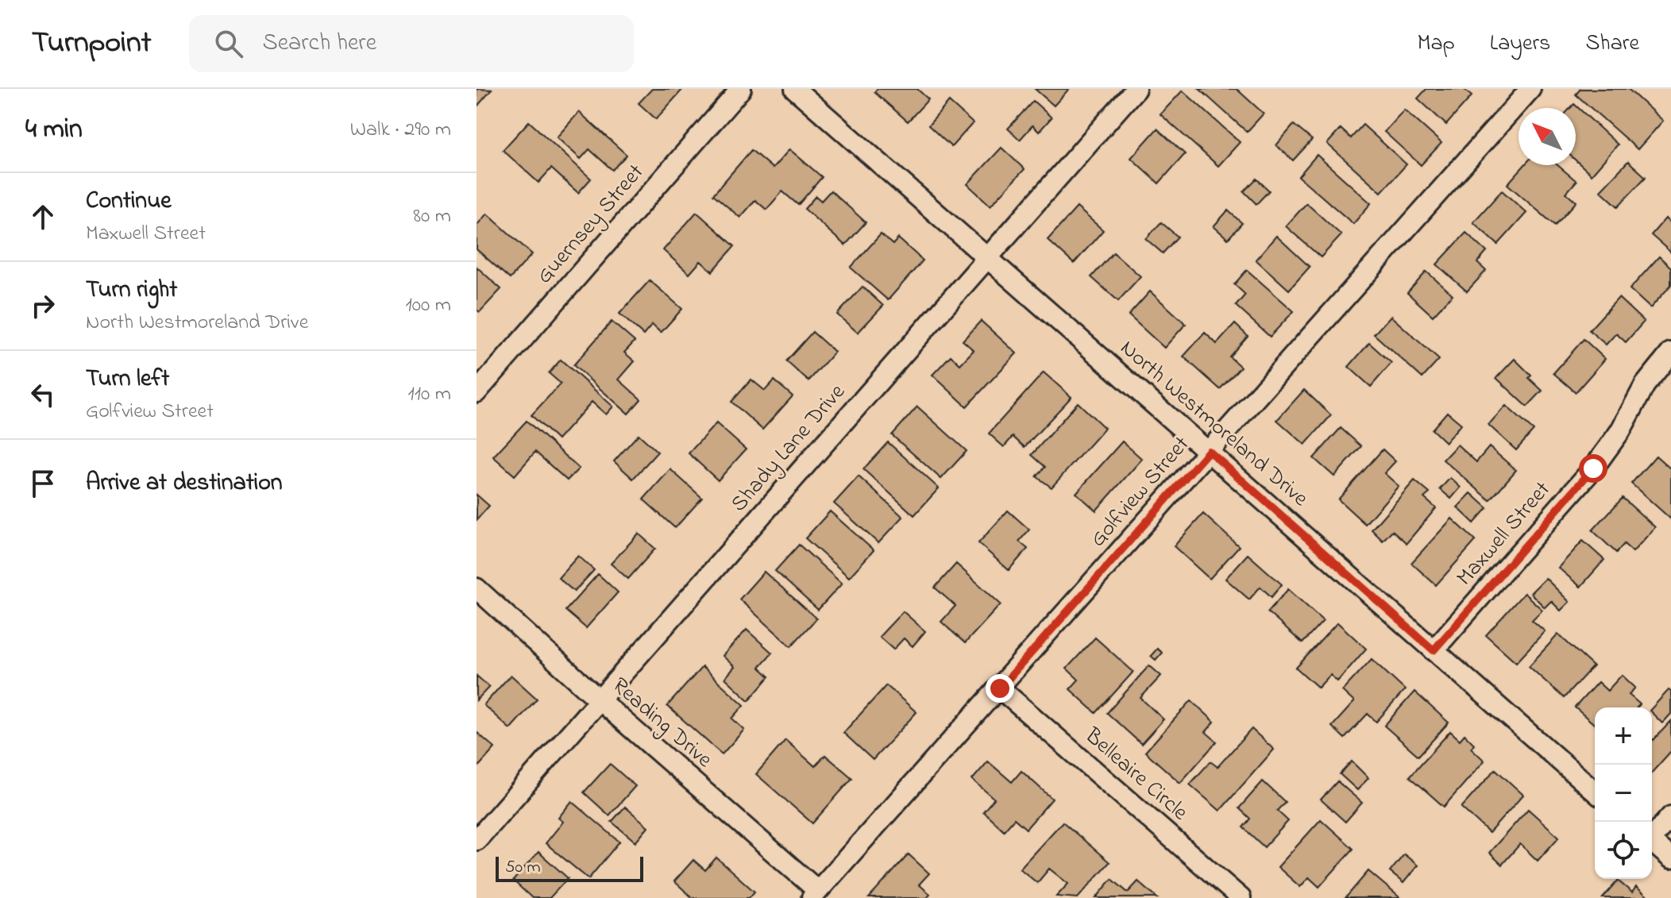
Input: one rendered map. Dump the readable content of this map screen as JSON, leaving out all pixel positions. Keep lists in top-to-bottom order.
{
  "streets": {
    "street": [
      "Guernsey Street",
      "North Westmoreland Drive",
      "Shady Lane Drive",
      "Golfview Street",
      "Maxwell Street",
      "Reading Drive",
      "Belleaire Circle"
    ]
  },
  "crossings": [
    ["North Westmoreland Drive", "Shady Lane Drive"],
    ["North Westmoreland Drive", "Golfview Street"],
    ["North Westmoreland Drive", "Maxwell Street"],
    ["Shady Lane Drive", "Reading Drive"],
    ["Golfview Street", "Reading Drive"],
    ["Golfview Street", "Belleaire Circle"]
  ],
  "scale_bar": "50 m",
  "north": "top left",
  "page": {
    "header": "Turnpoint",
    "search": "Search here",
    "nav": ["Map", "Layers", "Share"],
    "heading": ["4 min", "Walk · 290 m"],
    "list": [
      ["Continue", "Maxwell Street", "80 m"],
      ["Turn right", "North Westmoreland Drive", "100 m"],
      ["Turn left", "Golfview Street", "110 m"],
      "Arrive at destination"
    ],
    "map_buttons": ["+", "−"],
    "scale": "50 m"
  }
}
